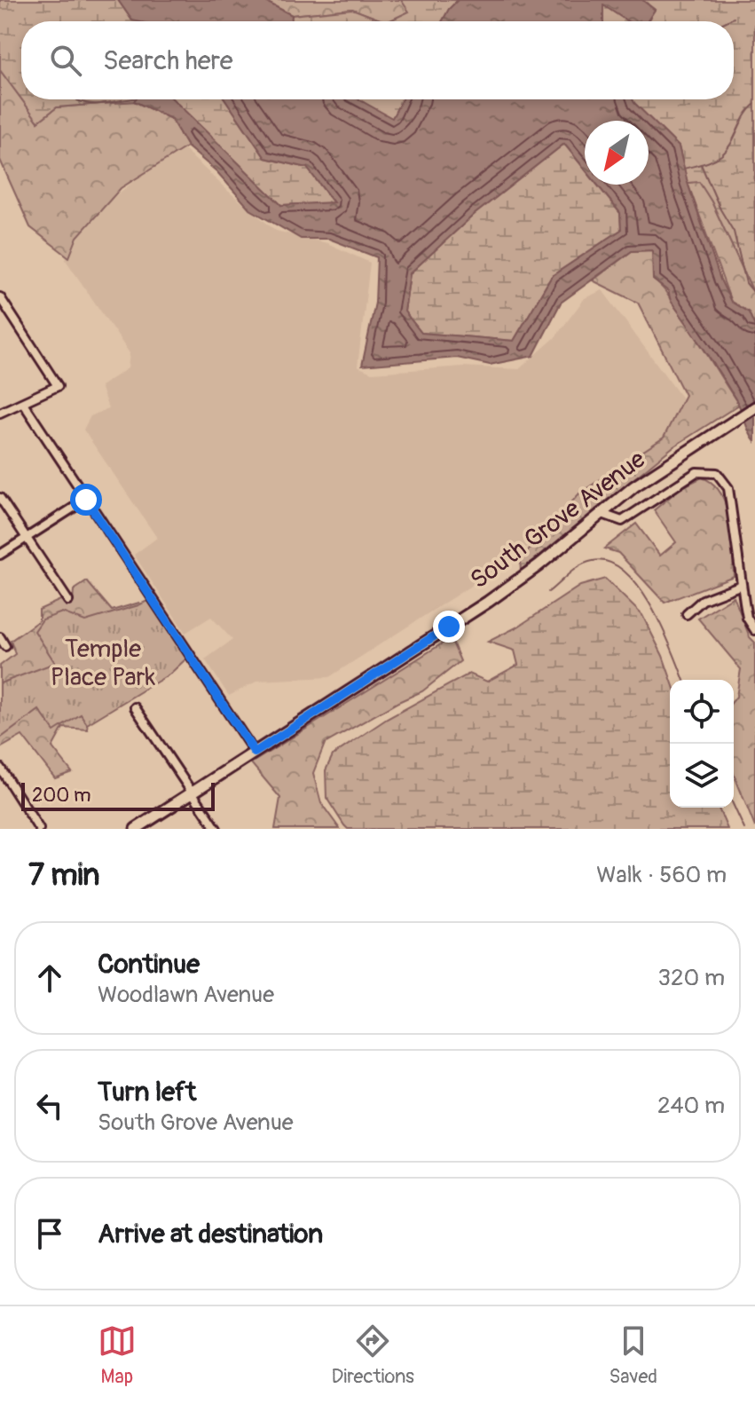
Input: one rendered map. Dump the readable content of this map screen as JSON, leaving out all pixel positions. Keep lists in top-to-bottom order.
{
  "streets": {
    "main road": ["South Grove Avenue"]
  },
  "parks": ["Temple Place Park"],
  "scale_bar": "200 m",
  "north": "bottom left",
  "page": {
    "search": "Search here",
    "scale": "200 m",
    "heading": ["7 min", "Walk · 560 m"],
    "list": [
      ["Continue", "Woodlawn Avenue", "320 m"],
      ["Turn left", "South Grove Avenue", "240 m"],
      "Arrive at destination"
    ],
    "nav": ["Map", "Directions", "Saved"]
  }
}
